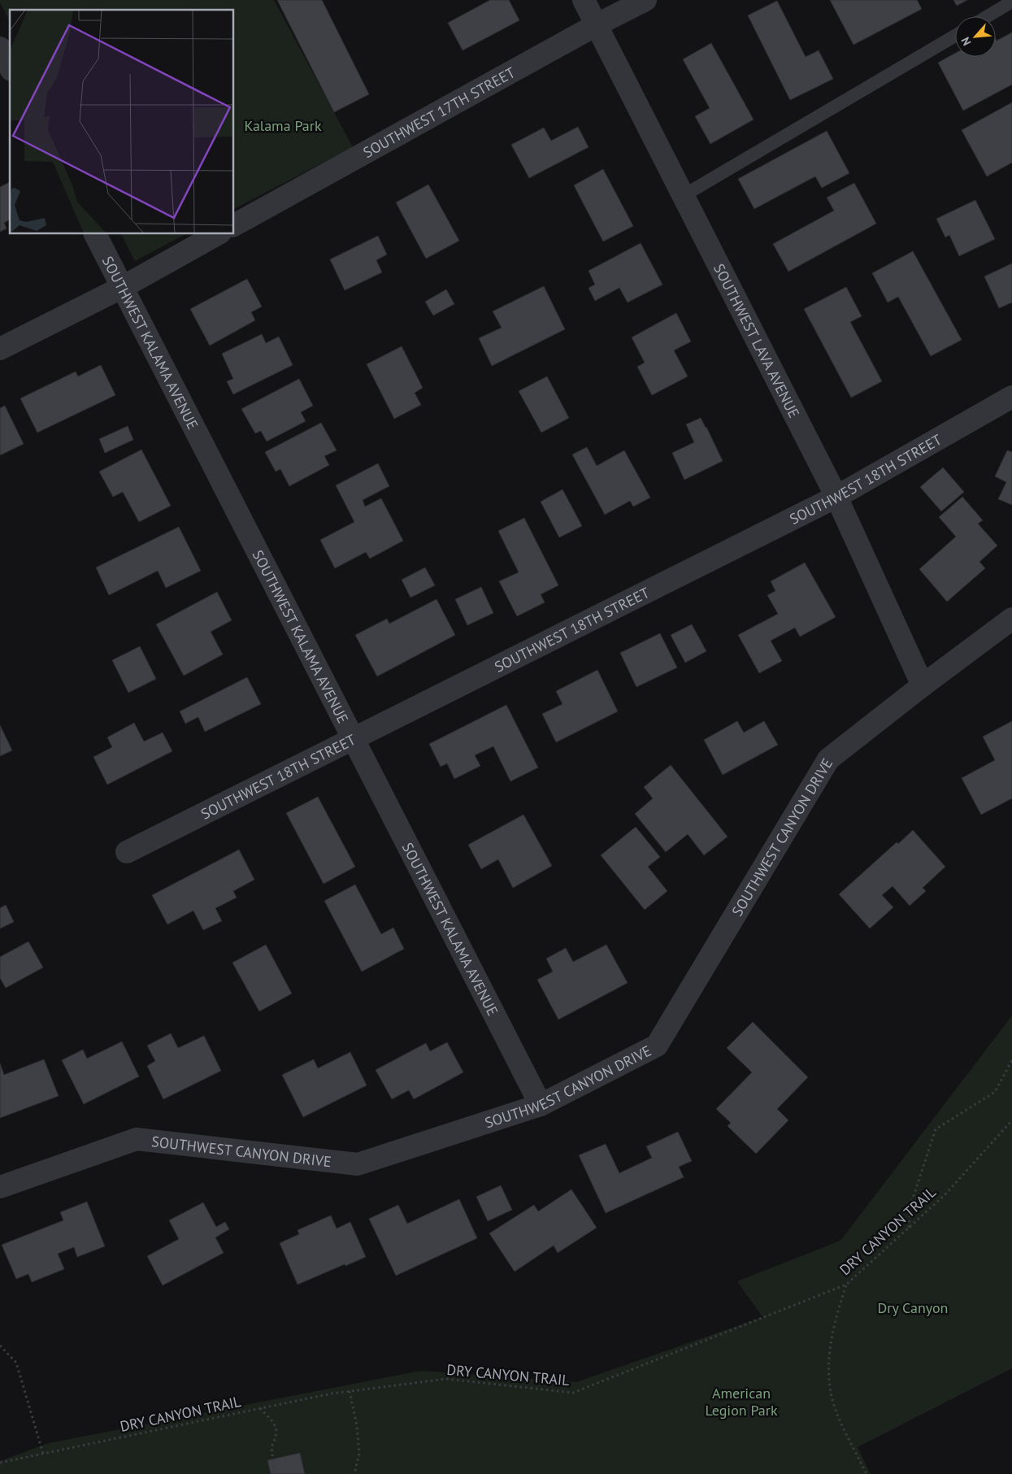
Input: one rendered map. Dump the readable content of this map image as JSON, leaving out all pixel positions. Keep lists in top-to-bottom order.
{
  "streets": {
    "street": [
      "SOUTHWEST 17TH STREET",
      "SOUTHWEST LAVA AVENUE",
      "SOUTHWEST KALAMA AVENUE",
      "SOUTHWEST 18TH STREET",
      "SOUTHWEST CANYON DRIVE"
    ],
    "path": ["DRY CANYON TRAIL"]
  },
  "crossings": [
    ["SOUTHWEST 17TH STREET", "SOUTHWEST LAVA AVENUE"],
    ["SOUTHWEST LAVA AVENUE", "SOUTHWEST 18TH STREET"],
    ["SOUTHWEST LAVA AVENUE", "SOUTHWEST CANYON DRIVE"],
    ["SOUTHWEST KALAMA AVENUE", "SOUTHWEST 18TH STREET"],
    ["SOUTHWEST KALAMA AVENUE", "SOUTHWEST CANYON DRIVE"]
  ],
  "parks": ["Kalama Park", "Dry Canyon", "American Legion Park"],
  "north": "bottom left"
}
